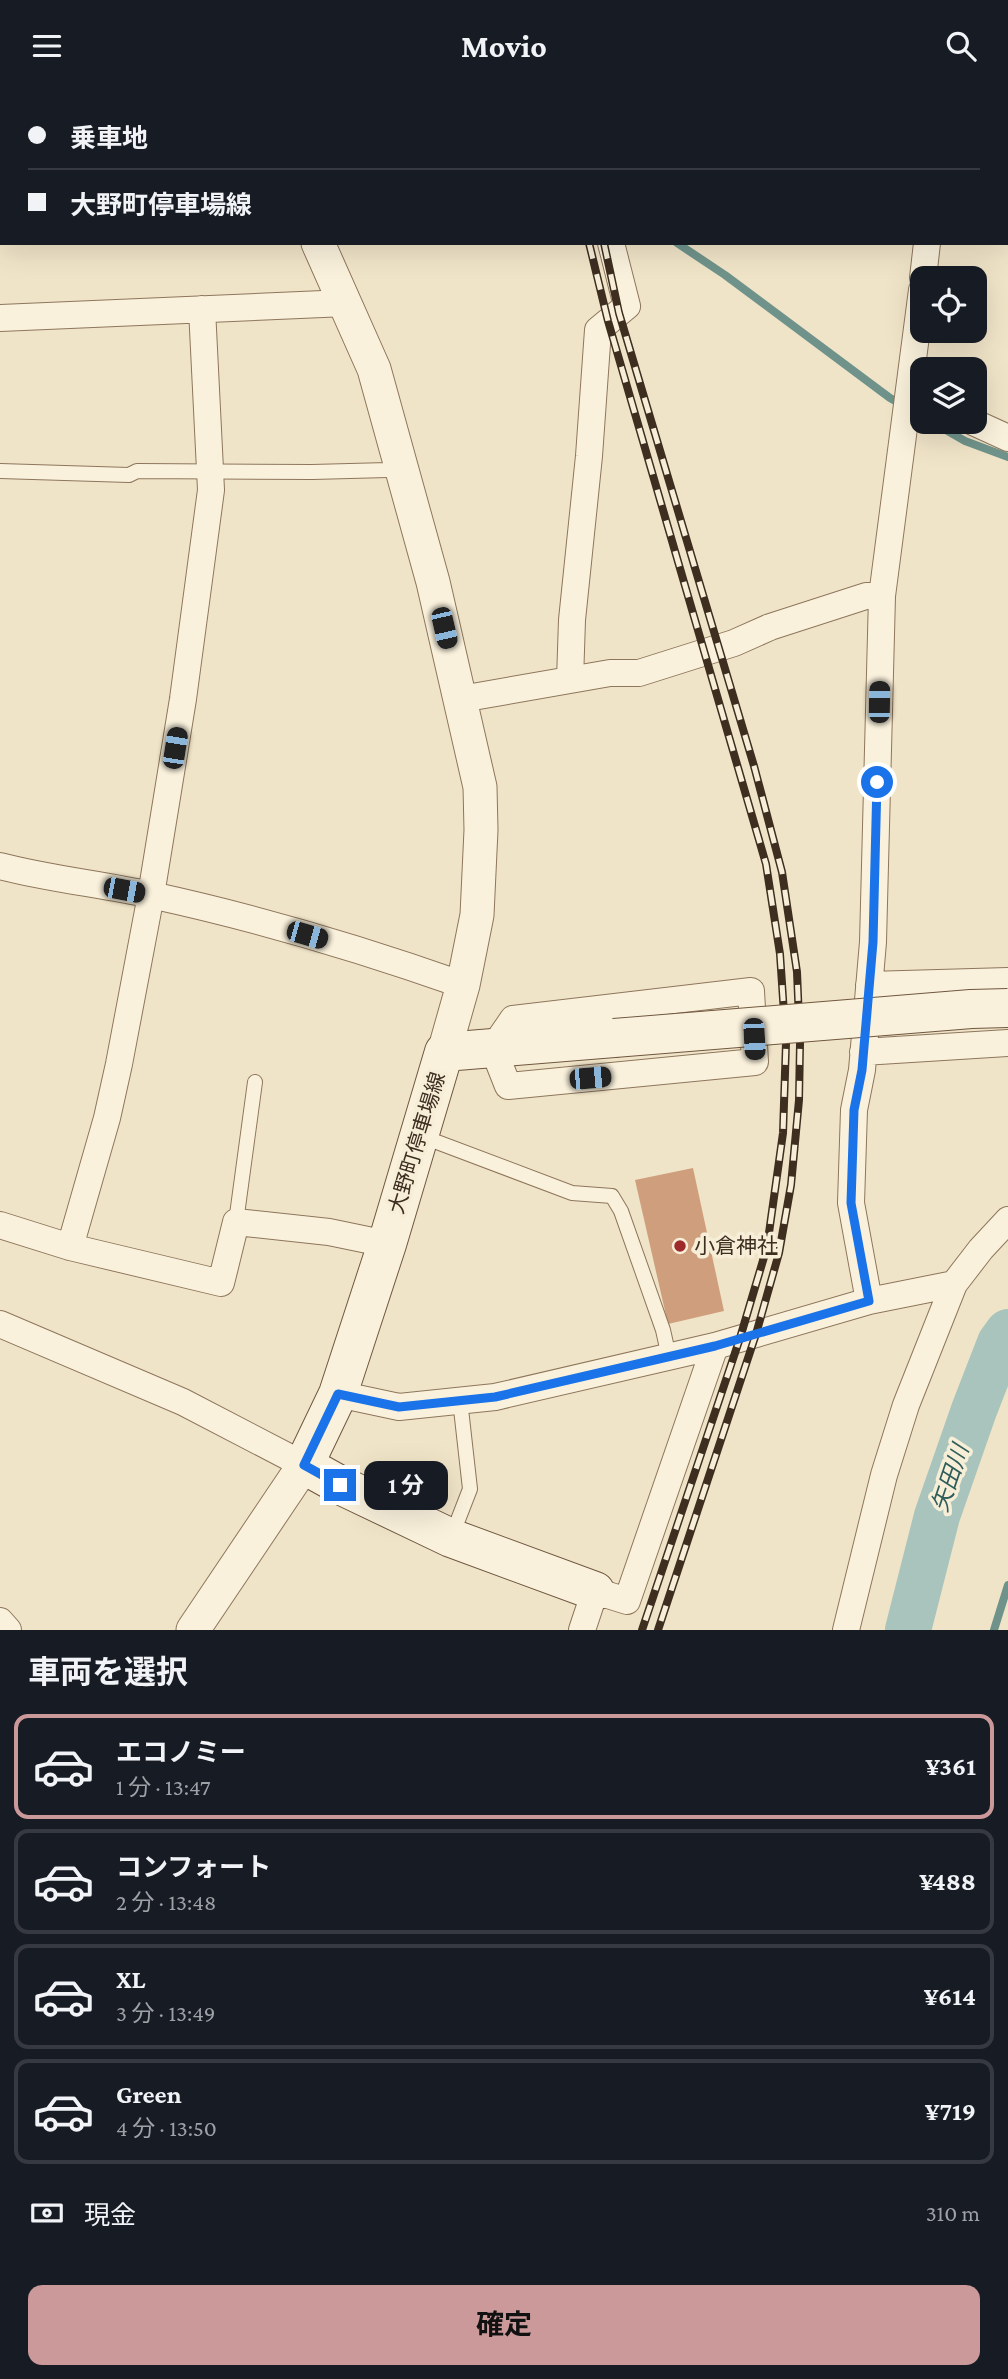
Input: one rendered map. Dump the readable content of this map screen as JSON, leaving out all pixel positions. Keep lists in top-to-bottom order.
{
  "streets": {
    "main road": ["大野町停車場線"]
  },
  "water": ["矢田川"],
  "places": ["小倉神社"],
  "page": {
    "header": "Movio",
    "banner": ["乗車地", "大野町停車場線"],
    "bubble": "1 分",
    "heading": "車両を選択",
    "list": [
      {
        "name": "エコノミー",
        "note": "1 分 · 13:47",
        "value": "¥361"
      },
      {
        "name": "コンフォート",
        "note": "2 分 · 13:48",
        "value": "¥488"
      },
      {
        "name": "XL",
        "note": "3 分 · 13:49",
        "value": "¥614"
      },
      {
        "name": "Green",
        "note": "4 分 · 13:50",
        "value": "¥719"
      }
    ],
    "pay": ["現金", "310 m"],
    "buttons": "確定"
  }
}
